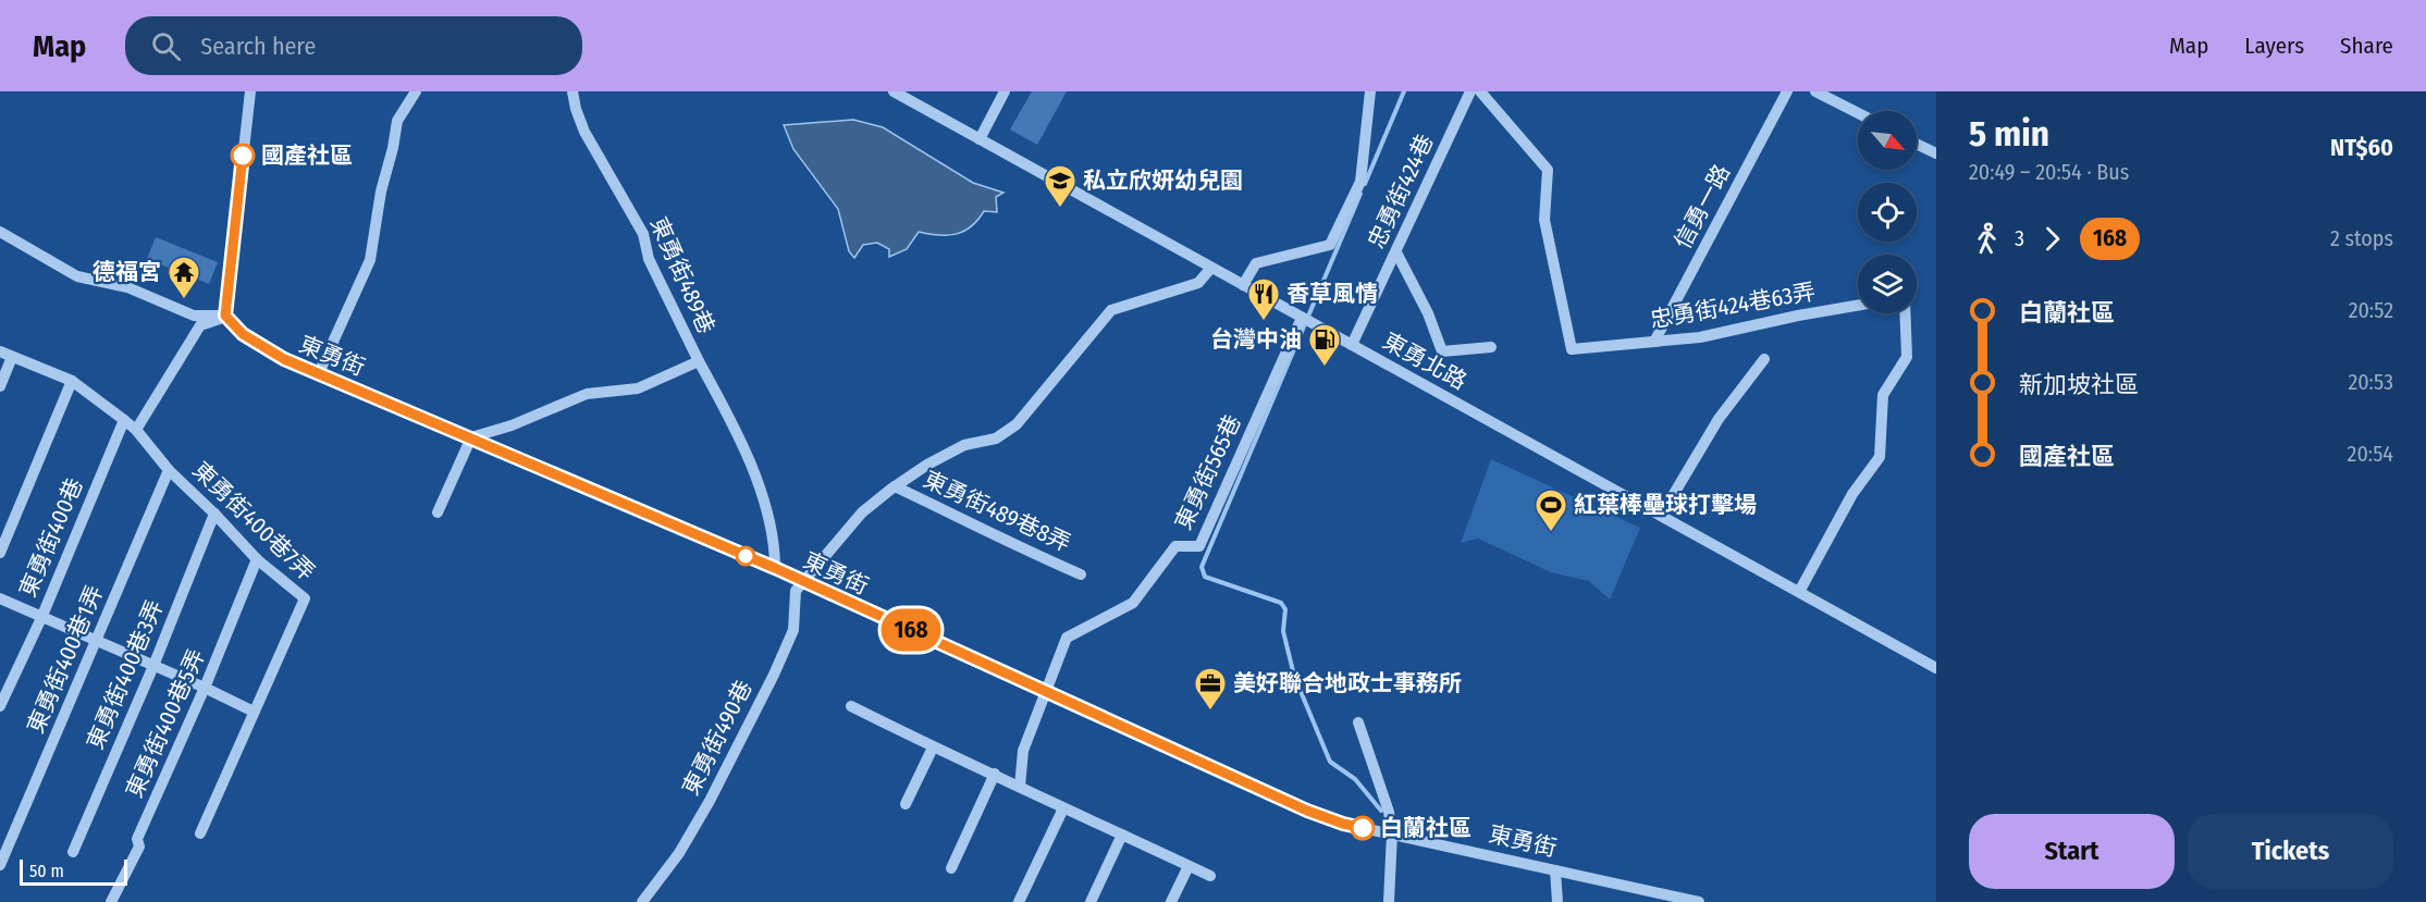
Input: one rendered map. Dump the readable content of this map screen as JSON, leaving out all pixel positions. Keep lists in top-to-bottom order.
{
  "streets": {
    "street": [
      "忠勇街424巷",
      "信勇一路",
      "東勇街489巷",
      "忠勇街424巷63弄",
      "東勇街",
      "東勇北路",
      "東勇街565巷",
      "東勇街489巷8弄",
      "東勇街400巷7弄",
      "東勇街400巷",
      "東勇街400巷1弄",
      "東勇街400巷3弄",
      "東勇街400巷5弄",
      "東勇街490巷"
    ]
  },
  "crossings": [
    ["忠勇街424巷", "東勇北路"],
    ["信勇一路", "忠勇街424巷63弄"],
    ["東勇街489巷", "東勇街"],
    ["東勇街", "東勇街565巷"],
    ["東勇街", "東勇街490巷"],
    ["東勇北路", "東勇街565巷"],
    ["東勇街400巷7弄", "東勇街400巷"],
    ["東勇街400巷7弄", "東勇街400巷1弄"],
    ["東勇街400巷7弄", "東勇街400巷3弄"],
    ["東勇街400巷7弄", "東勇街400巷5弄"]
  ],
  "places": {
    "other": ["國產社區", "白蘭社區"],
    "school or university": ["私立欣妍幼兒園"],
    "temple": ["德福宮"],
    "restaurant": ["香草風情"],
    "fuel station": ["台灣中油"],
    "sports": ["紅葉棒壘球打擊場"],
    "office": ["美好聯合地政士事務所"]
  },
  "lines": ["bus line 168"],
  "scale_bar": "50 m",
  "north": "bottom right",
  "page": {
    "header": "Map",
    "search": "Search here",
    "nav": ["Map", "Layers", "Share"],
    "on_map": "168",
    "heading": ["5 min", "20:49 – 20:54 · Bus", "NT$60"],
    "legs": ["3", "168", "2 stops"],
    "list": [
      {
        "name": "白蘭社區",
        "value": "20:52"
      },
      {
        "name": "新加坡社區",
        "value": "20:53"
      },
      {
        "name": "國產社區",
        "value": "20:54"
      }
    ],
    "buttons": ["Start", "Tickets"],
    "scale": "50 m"
  }
}
